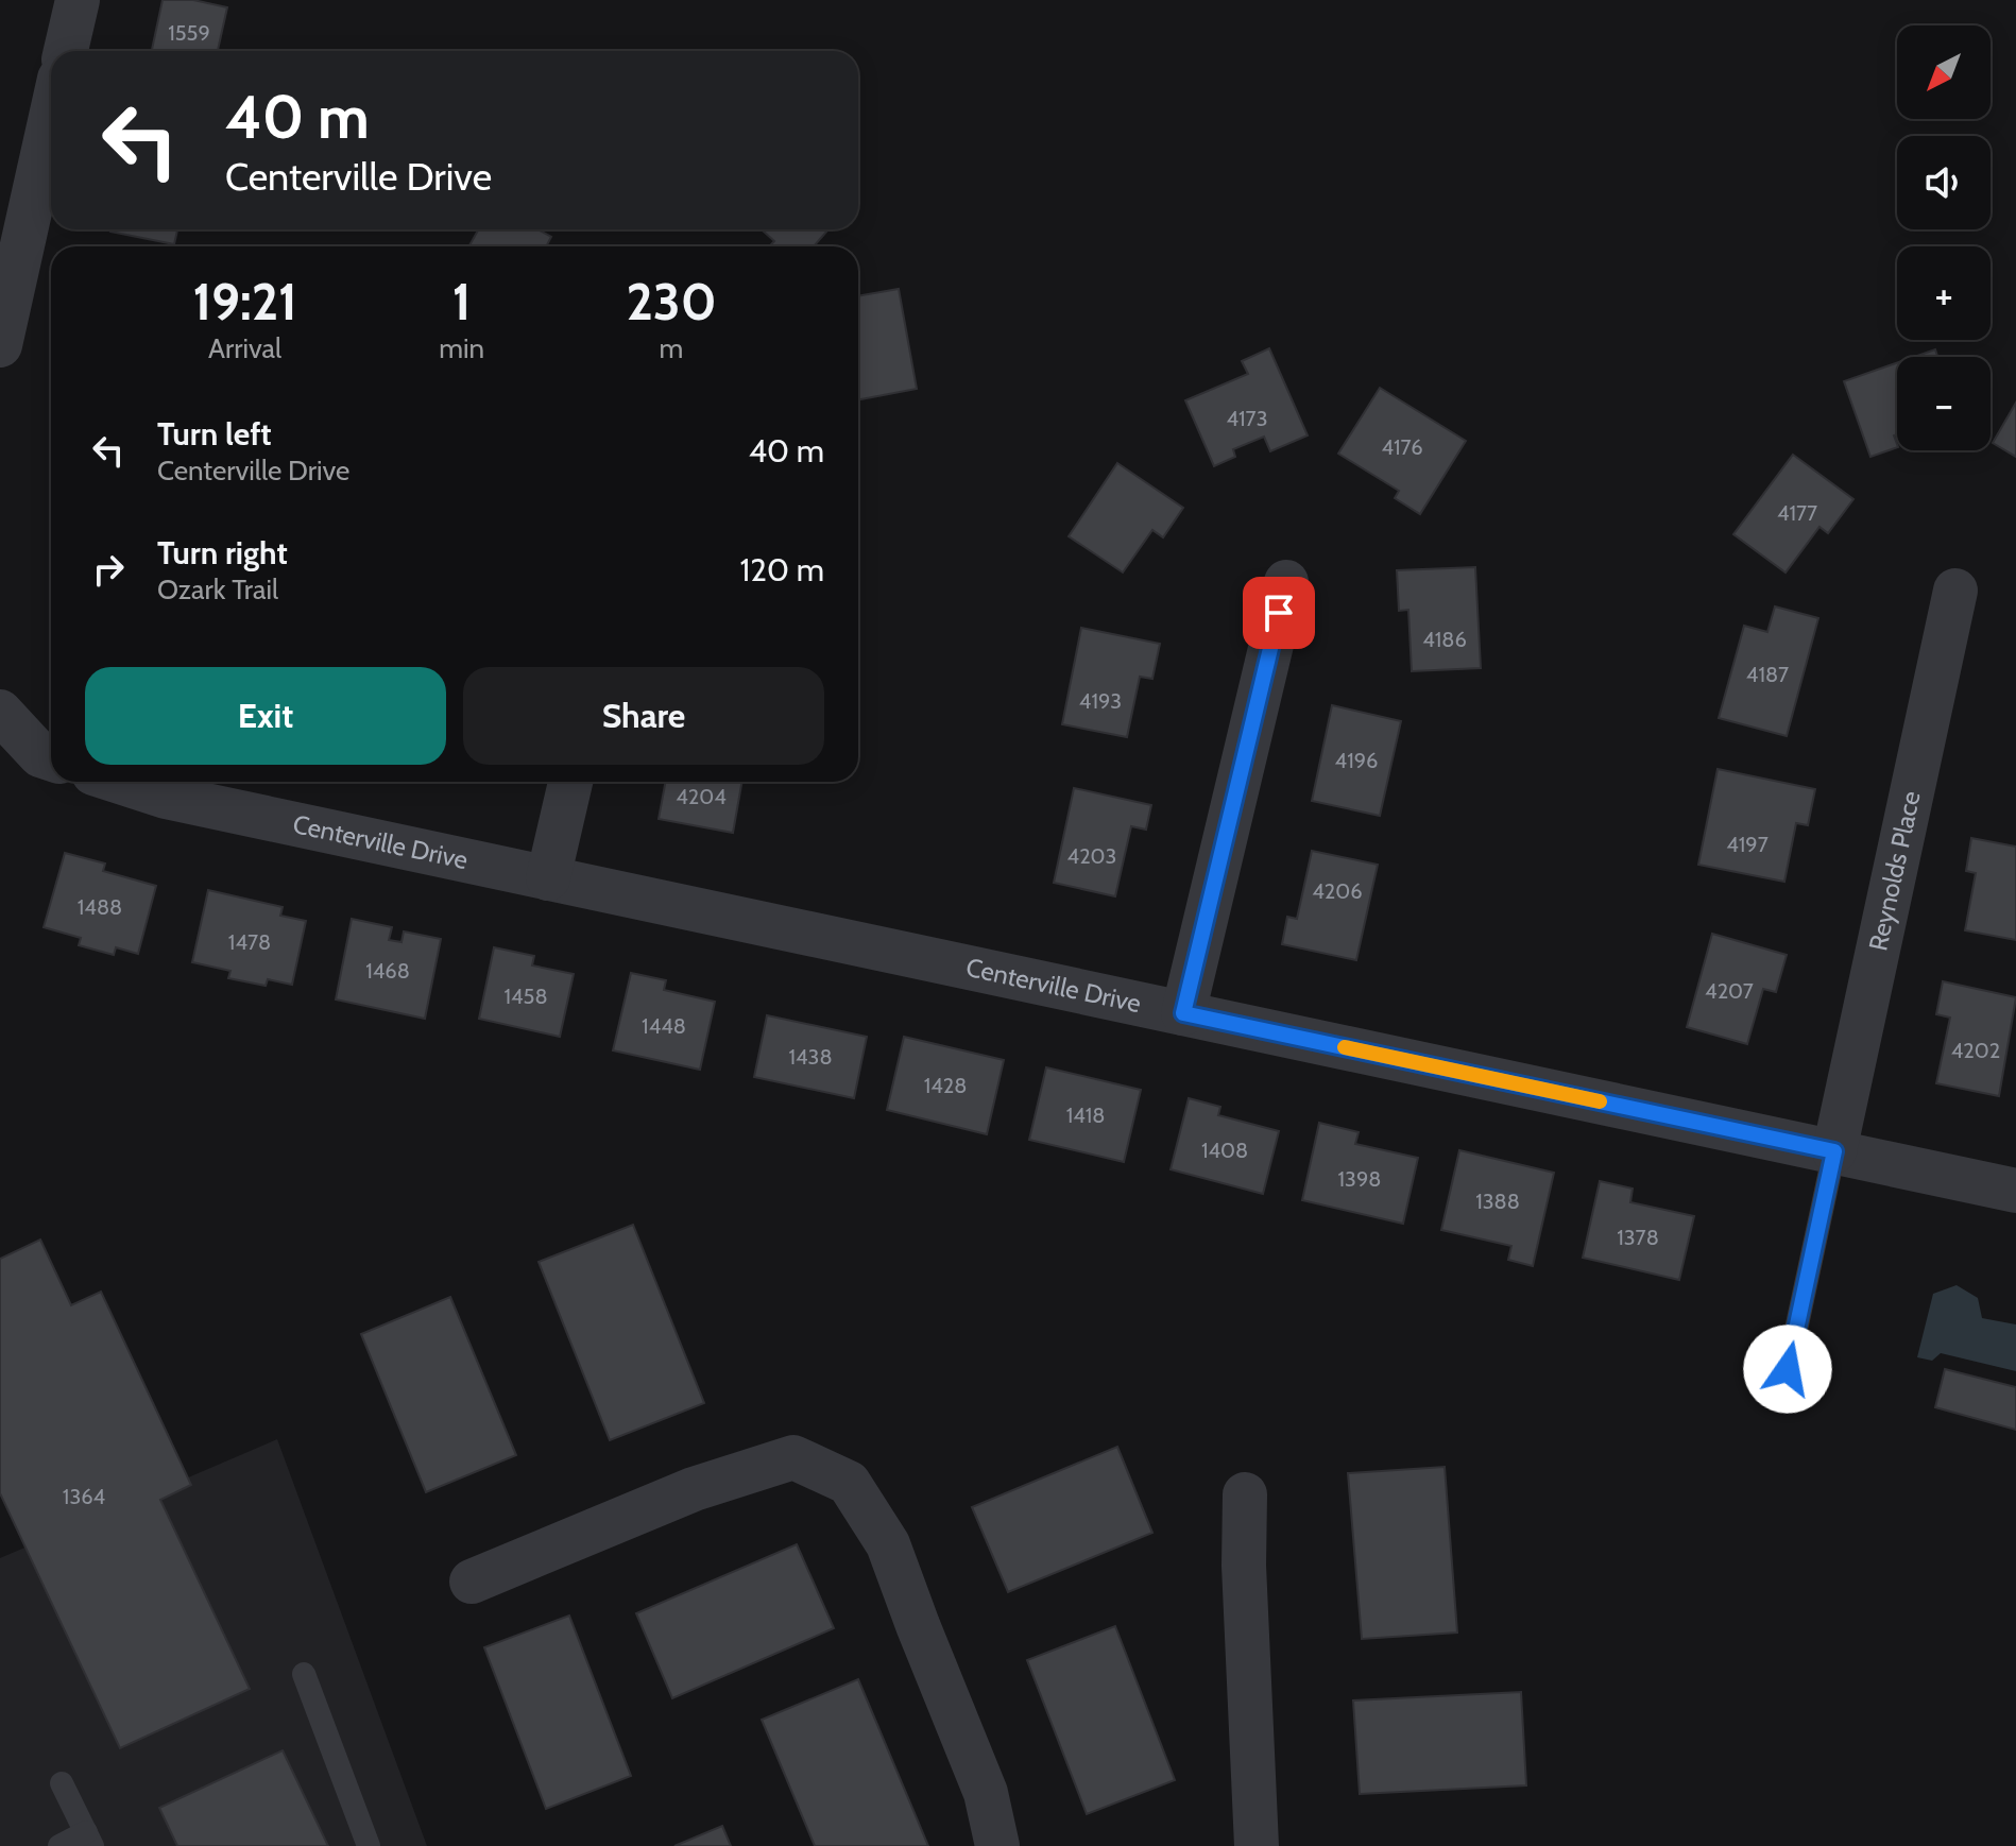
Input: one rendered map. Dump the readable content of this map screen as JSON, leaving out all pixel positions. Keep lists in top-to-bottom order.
{
  "streets": {
    "street": ["Centerville Drive", "Reynolds Place"]
  },
  "crossings": [
    ["Centerville Drive", "Reynolds Place"]
  ],
  "house_numbers": [
    "1559",
    "4173",
    "4176",
    "4177",
    "4186",
    "4187",
    "4193",
    "4196",
    "4204",
    "4197",
    "4203",
    "4206",
    "1488",
    "1478",
    "1468",
    "4207",
    "1458",
    "1448",
    "4202",
    "1438",
    "1428",
    "1418",
    "1408",
    "1398",
    "1388",
    "1378",
    "1364"
  ],
  "north": "bottom left",
  "page": {
    "map_buttons": ["+", "−"],
    "turn": ["40 m", "Centerville Drive"],
    "eta": [
      "19:21",
      "Arrival",
      "1",
      "min",
      "230",
      "m"
    ],
    "list": [
      {
        "name": "Turn left",
        "note": "Centerville Drive",
        "value": "40 m"
      },
      {
        "name": "Turn right",
        "note": "Ozark Trail",
        "value": "120 m"
      }
    ],
    "buttons": ["Exit", "Share"]
  }
}
